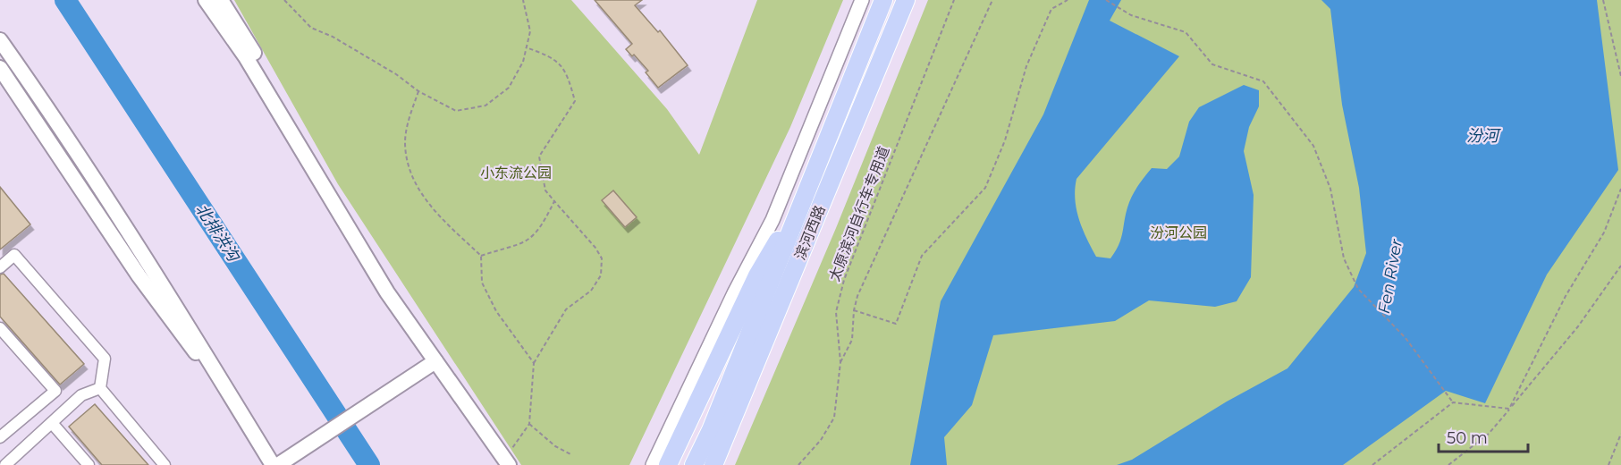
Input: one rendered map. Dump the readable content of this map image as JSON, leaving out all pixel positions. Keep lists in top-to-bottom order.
{
  "streets": {
    "highway": ["滨河西路"],
    "path": ["太原滨河自行车专用道"]
  },
  "water": ["汾河", "北排洪沟", "Fen River"],
  "parks": ["小东流公园", "汾河公园"],
  "scale_bar": "50 m"
}
